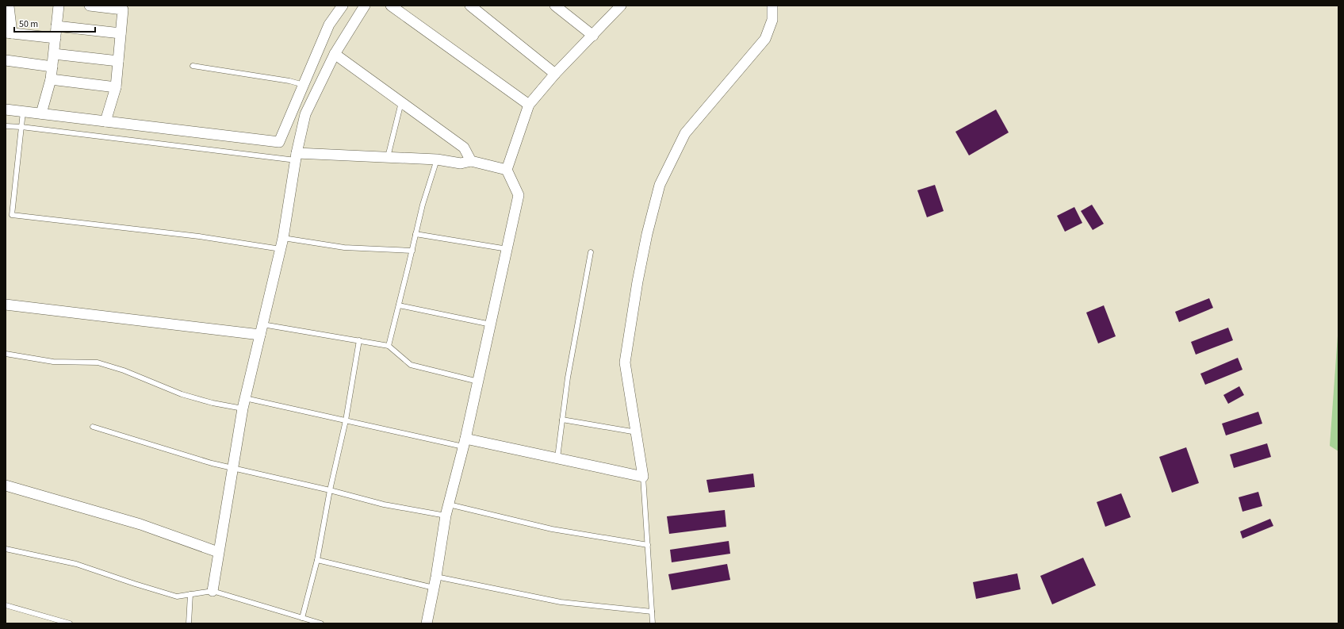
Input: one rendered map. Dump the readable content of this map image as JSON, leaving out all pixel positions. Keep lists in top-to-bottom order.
{
  "scale_bar": "50 m"
}
